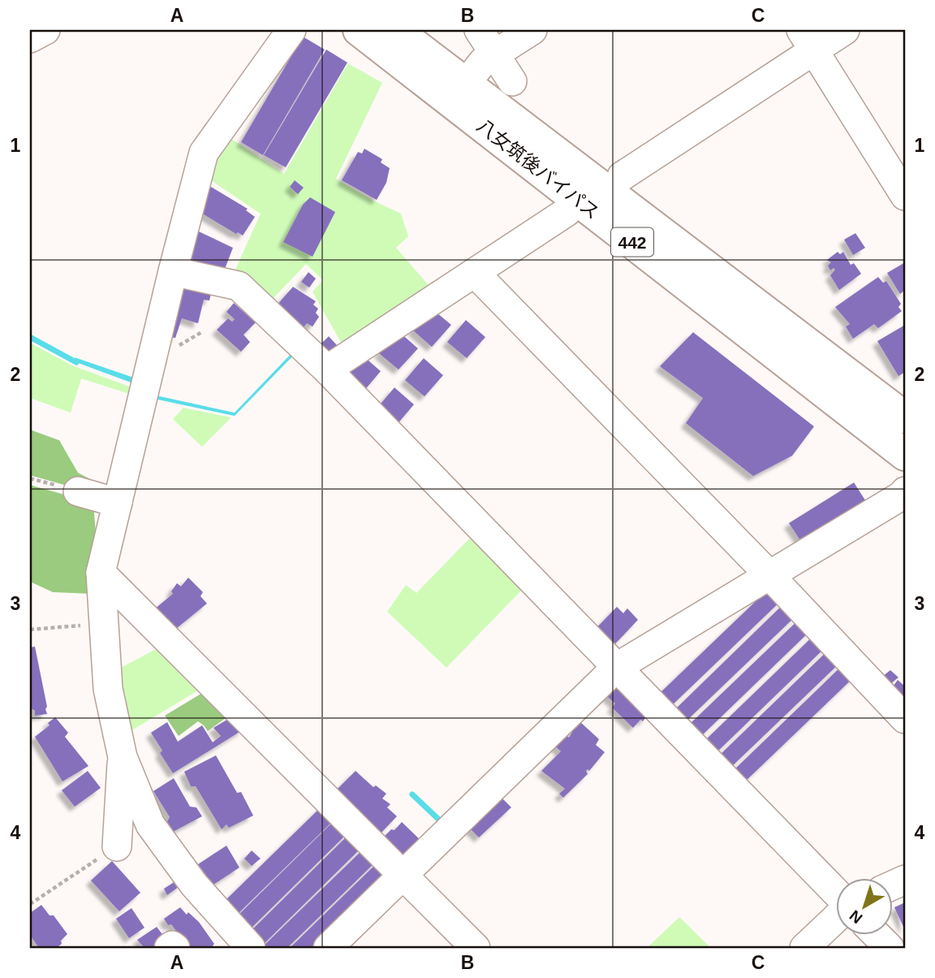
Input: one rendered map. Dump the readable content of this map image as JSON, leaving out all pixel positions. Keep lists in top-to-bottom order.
{
  "streets": {
    "highway": ["八女筑後バイパス", "442"]
  },
  "north": "bottom left",
  "grid": {
    "columns": ["A", "B", "C"],
    "rows": [
      "1",
      "2",
      "3",
      "4"
    ]
  }
}
